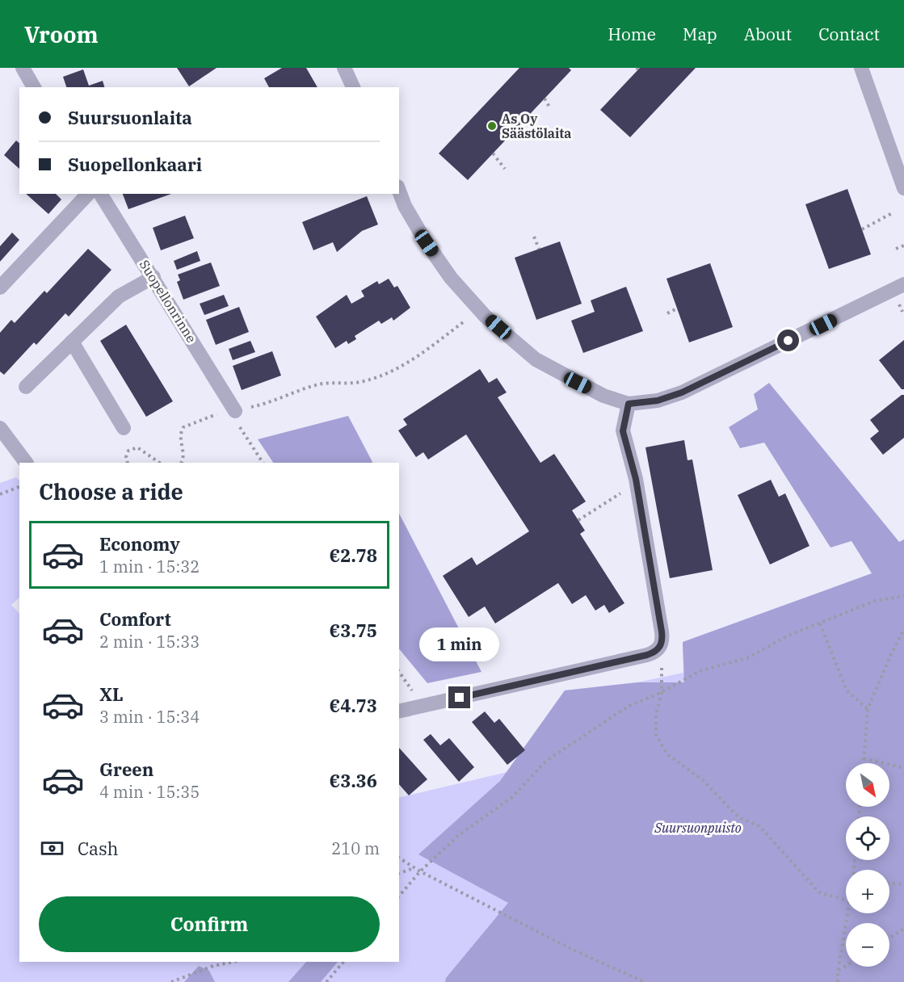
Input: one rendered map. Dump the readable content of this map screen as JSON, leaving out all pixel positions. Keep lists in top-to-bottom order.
{
  "streets": {
    "street": ["Suopellonrinne"]
  },
  "parks": ["Suursuonpuisto"],
  "places": ["As Oy Säästölaita"],
  "north": "bottom right",
  "page": {
    "header": "Vroom",
    "nav": [
      "Home",
      "Map",
      "About",
      "Contact"
    ],
    "banner": ["Suursuonlaita", "Suopellonkaari"],
    "heading": "Choose a ride",
    "list": [
      {
        "name": "Economy",
        "note": "1 min · 15:32",
        "value": "€2.78"
      },
      {
        "name": "Comfort",
        "note": "2 min · 15:33",
        "value": "€3.75"
      },
      {
        "name": "XL",
        "note": "3 min · 15:34",
        "value": "€4.73"
      },
      {
        "name": "Green",
        "note": "4 min · 15:35",
        "value": "€3.36"
      }
    ],
    "bubble": "1 min",
    "map_buttons": ["+", "−"],
    "pay": ["Cash", "210 m"],
    "buttons": "Confirm"
  }
}
